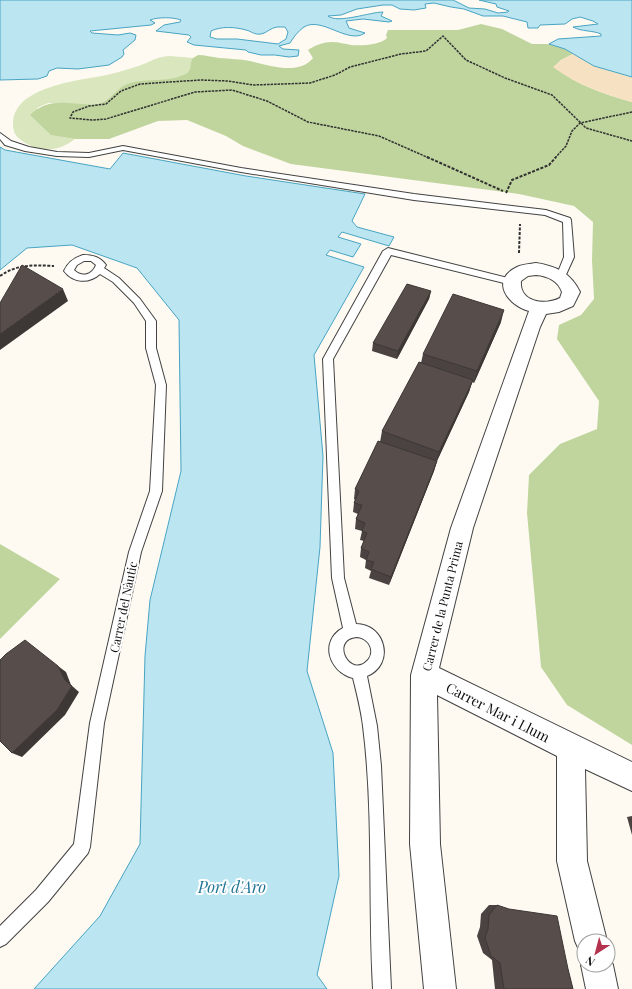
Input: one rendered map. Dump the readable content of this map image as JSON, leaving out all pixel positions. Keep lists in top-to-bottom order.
{
  "streets": {
    "street": ["Carrer de la Punta Prima", "Carrer Mar i Llum"],
    "lane": ["Carrer del Nàutic"]
  },
  "crossings": [
    ["Carrer de la Punta Prima", "Carrer Mar i Llum"]
  ],
  "water": ["Port d'Aro"],
  "north": "bottom left"
}
